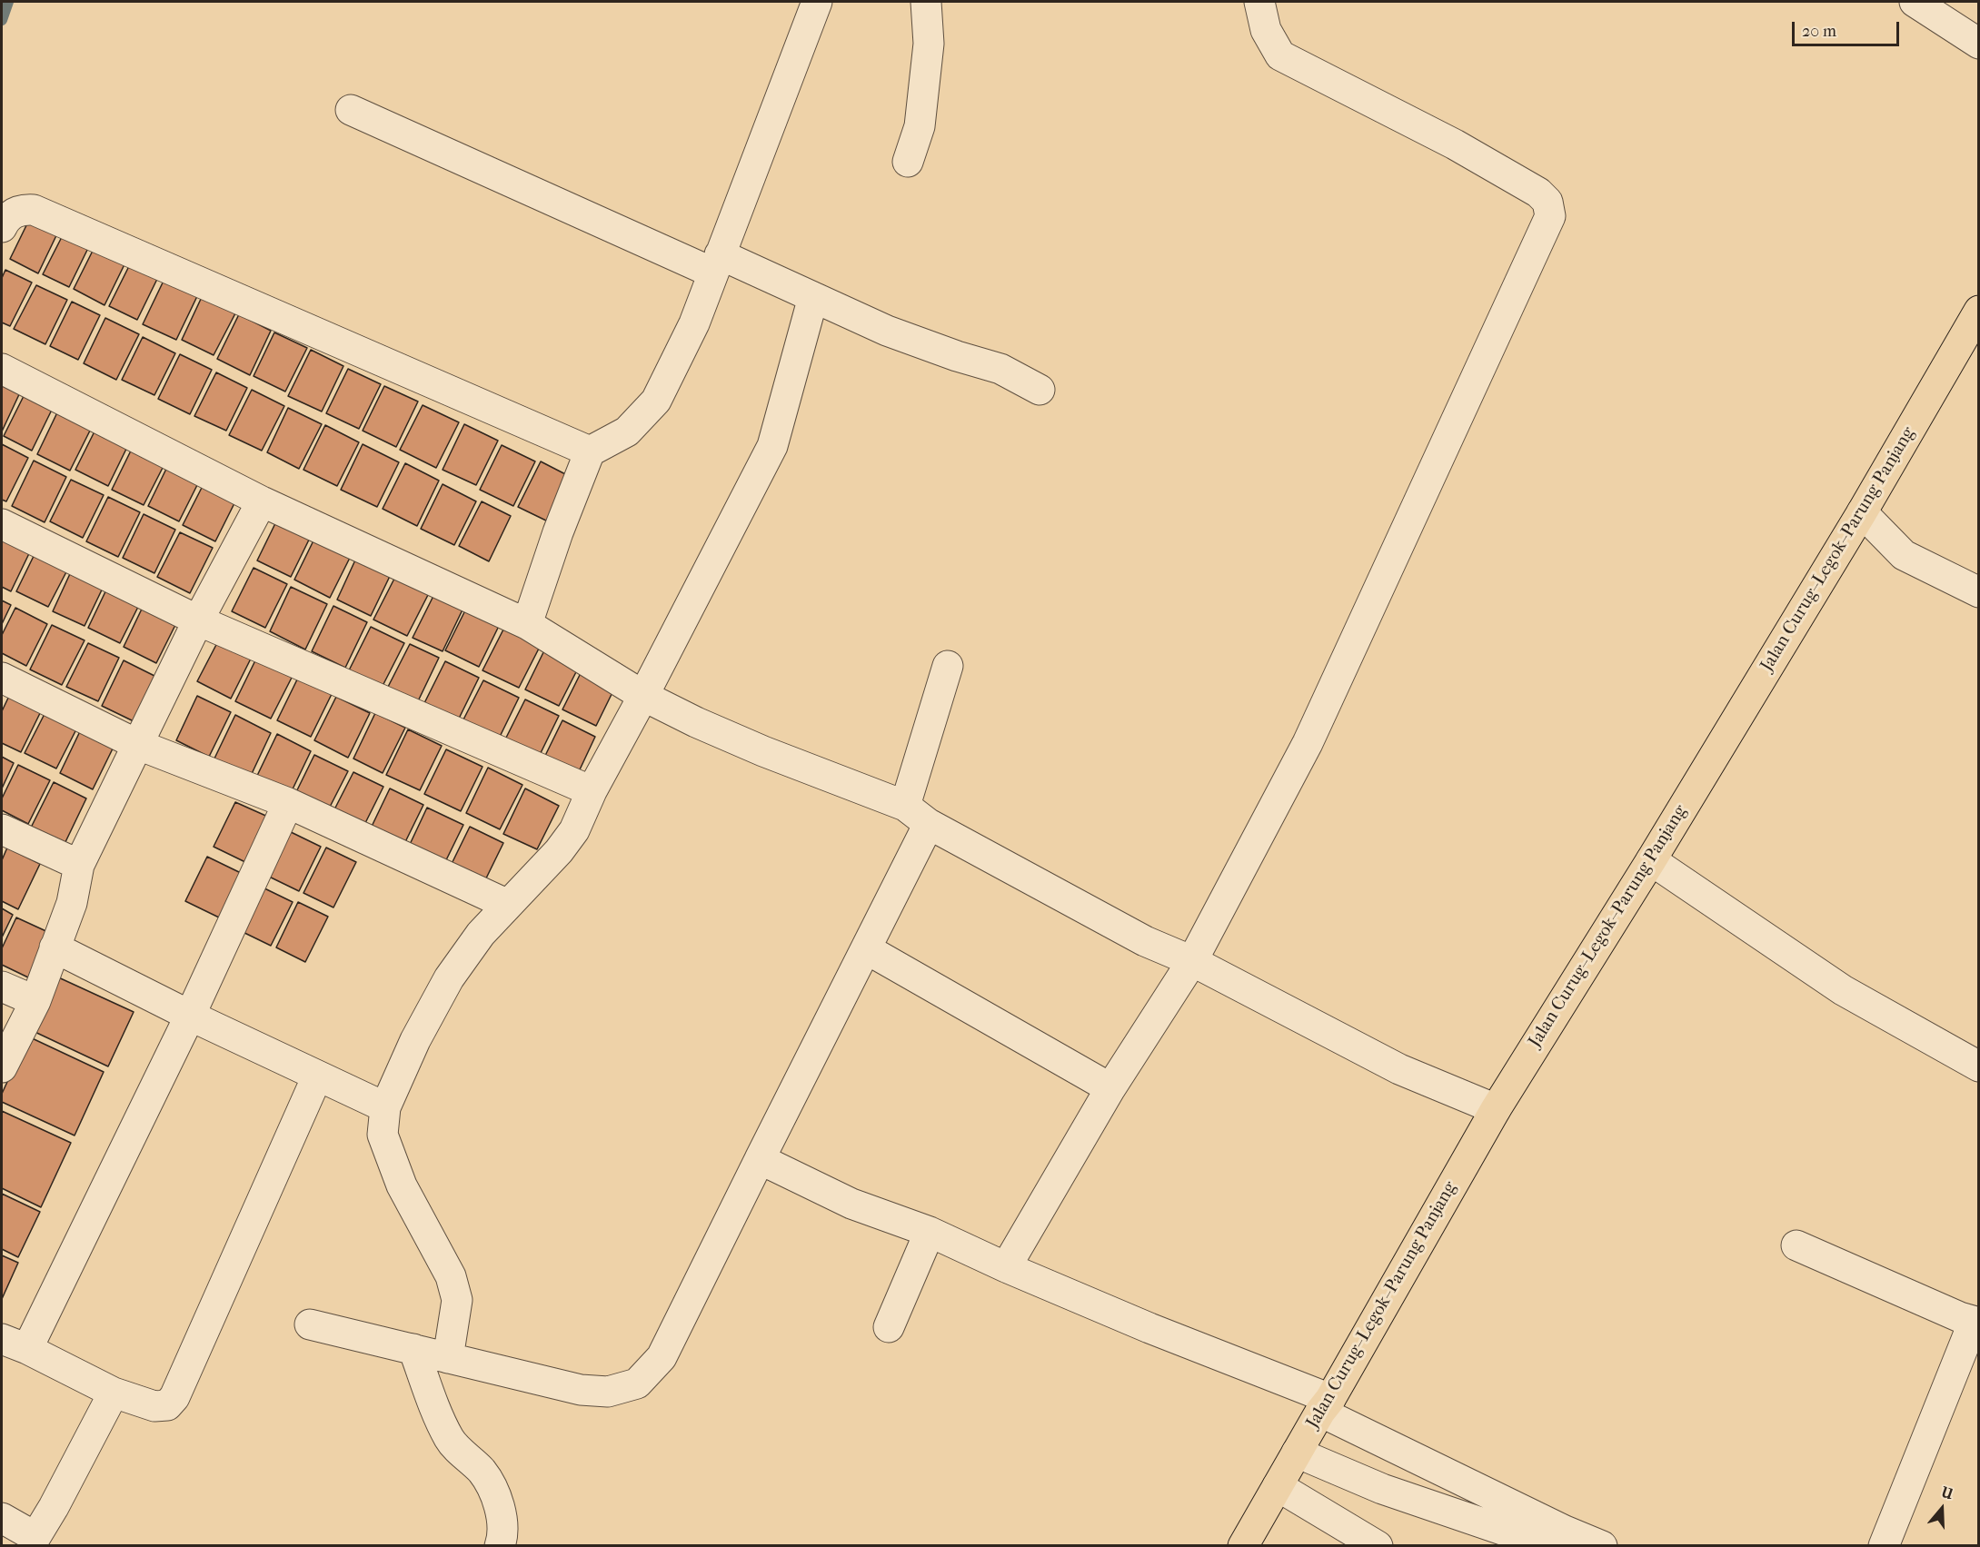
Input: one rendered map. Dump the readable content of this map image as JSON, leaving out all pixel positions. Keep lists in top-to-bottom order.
{
  "streets": {
    "main road": ["Jalan Curug–Legok–Parung Panjang"]
  },
  "scale_bar": "20 m",
  "north": "top"
}
